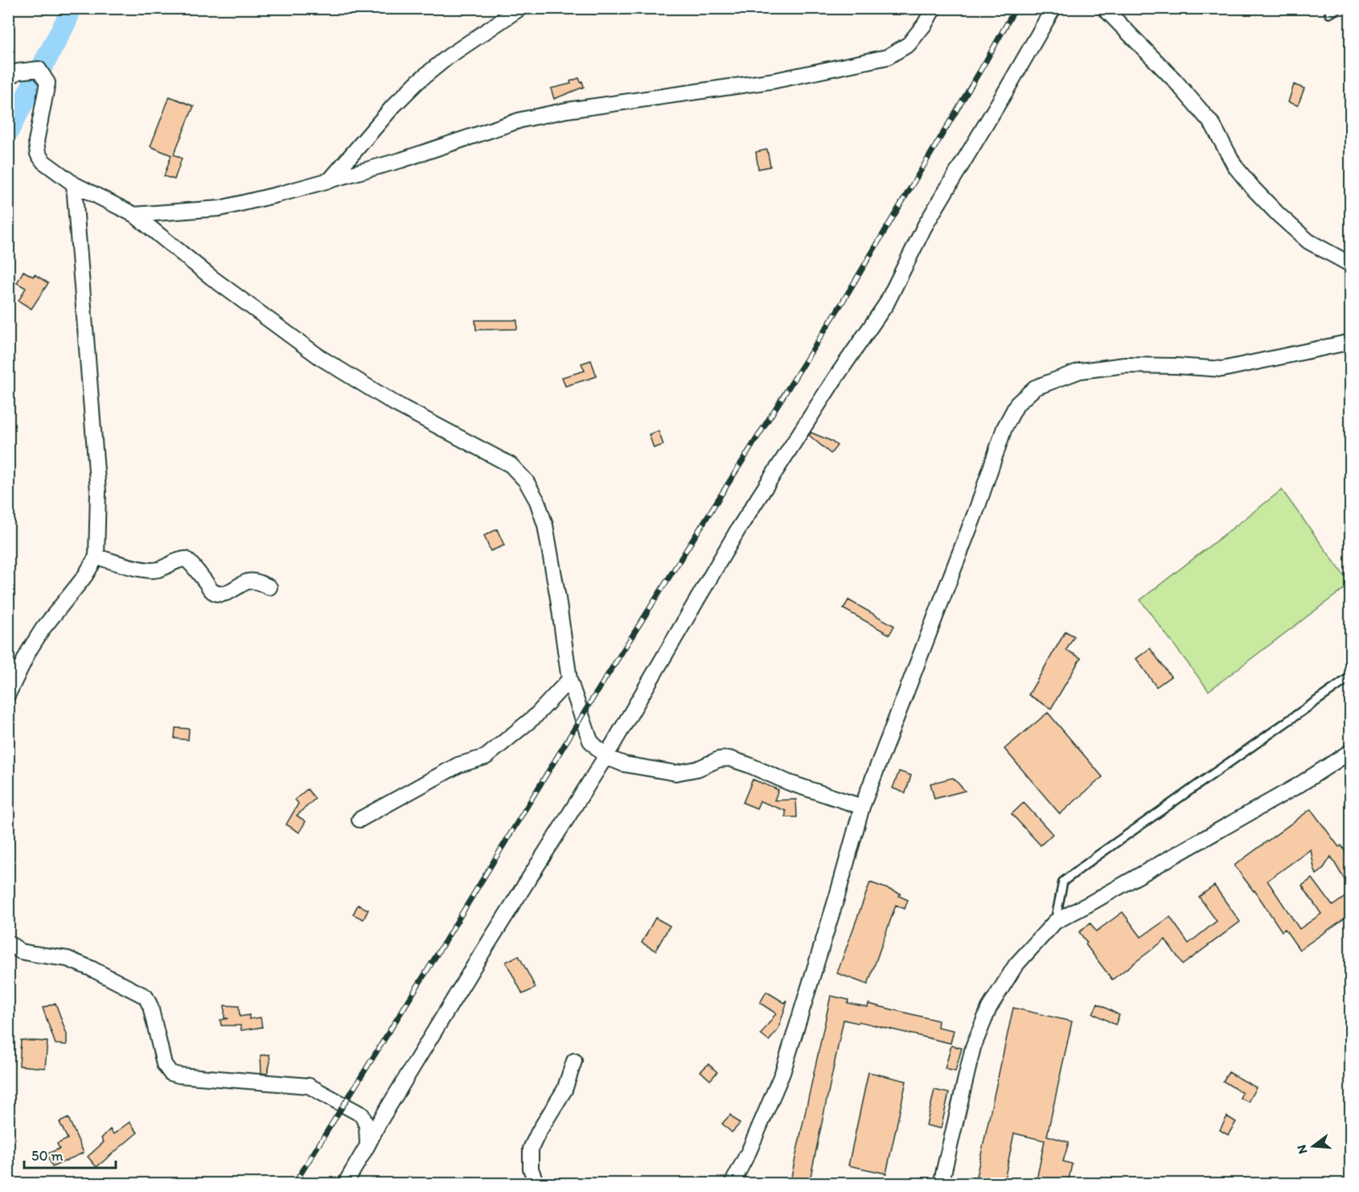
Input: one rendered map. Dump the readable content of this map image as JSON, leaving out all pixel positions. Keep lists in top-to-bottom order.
{
  "scale_bar": "50 m",
  "north": "left"
}
